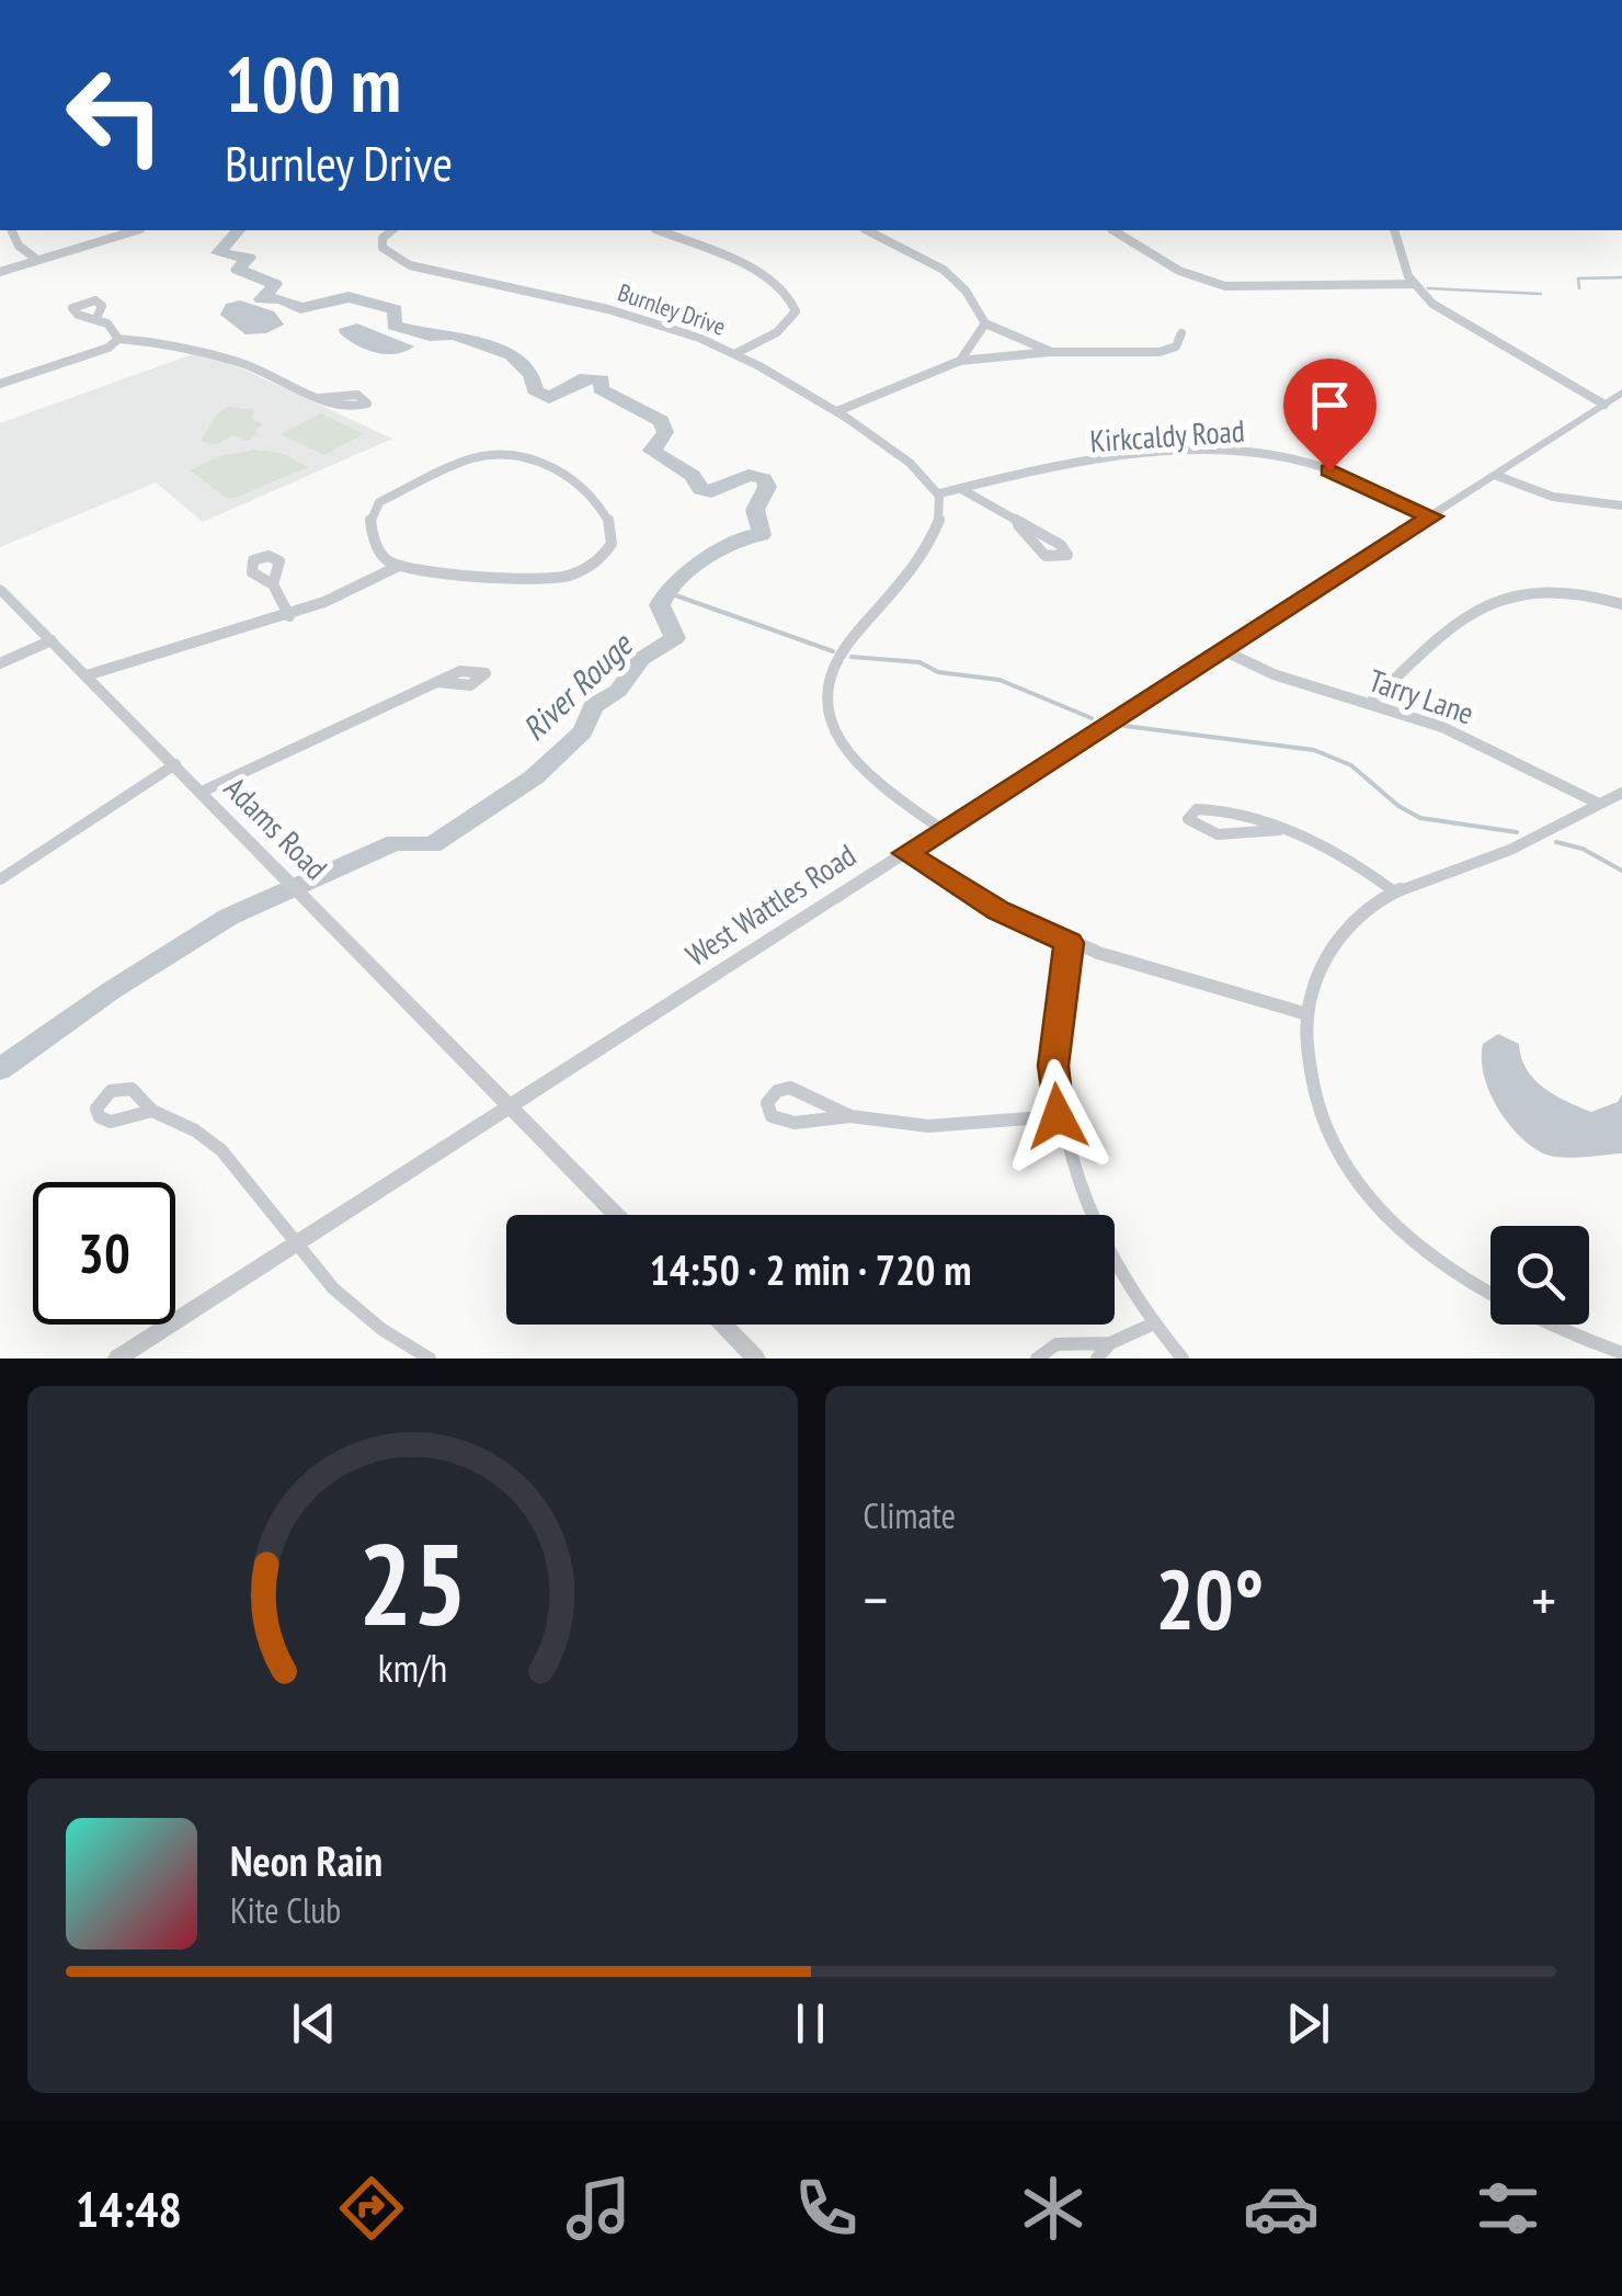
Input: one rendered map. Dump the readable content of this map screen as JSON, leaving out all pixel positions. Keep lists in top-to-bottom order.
{
  "streets": {
    "street": [
      "Burnley Drive",
      "Kirkcaldy Road",
      "Tarry Lane",
      "Adams Road",
      "West Wattles Road"
    ]
  },
  "crossings": [
    ["Kirkcaldy Road", "West Wattles Road"],
    ["Tarry Lane", "West Wattles Road"],
    ["Adams Road", "West Wattles Road"]
  ],
  "water": ["River Rouge"],
  "page": {
    "turn": ["100 m", "Burnley Drive"],
    "limit": "30",
    "trip": "14:50 · 2 min · 720 m",
    "tile": "Climate",
    "heat": ["−", "20°", "+"],
    "song": ["Neon Rain", "Kite Club"],
    "tabs": "14:48",
    "gauge": ["25", "km/h"]
  }
}
